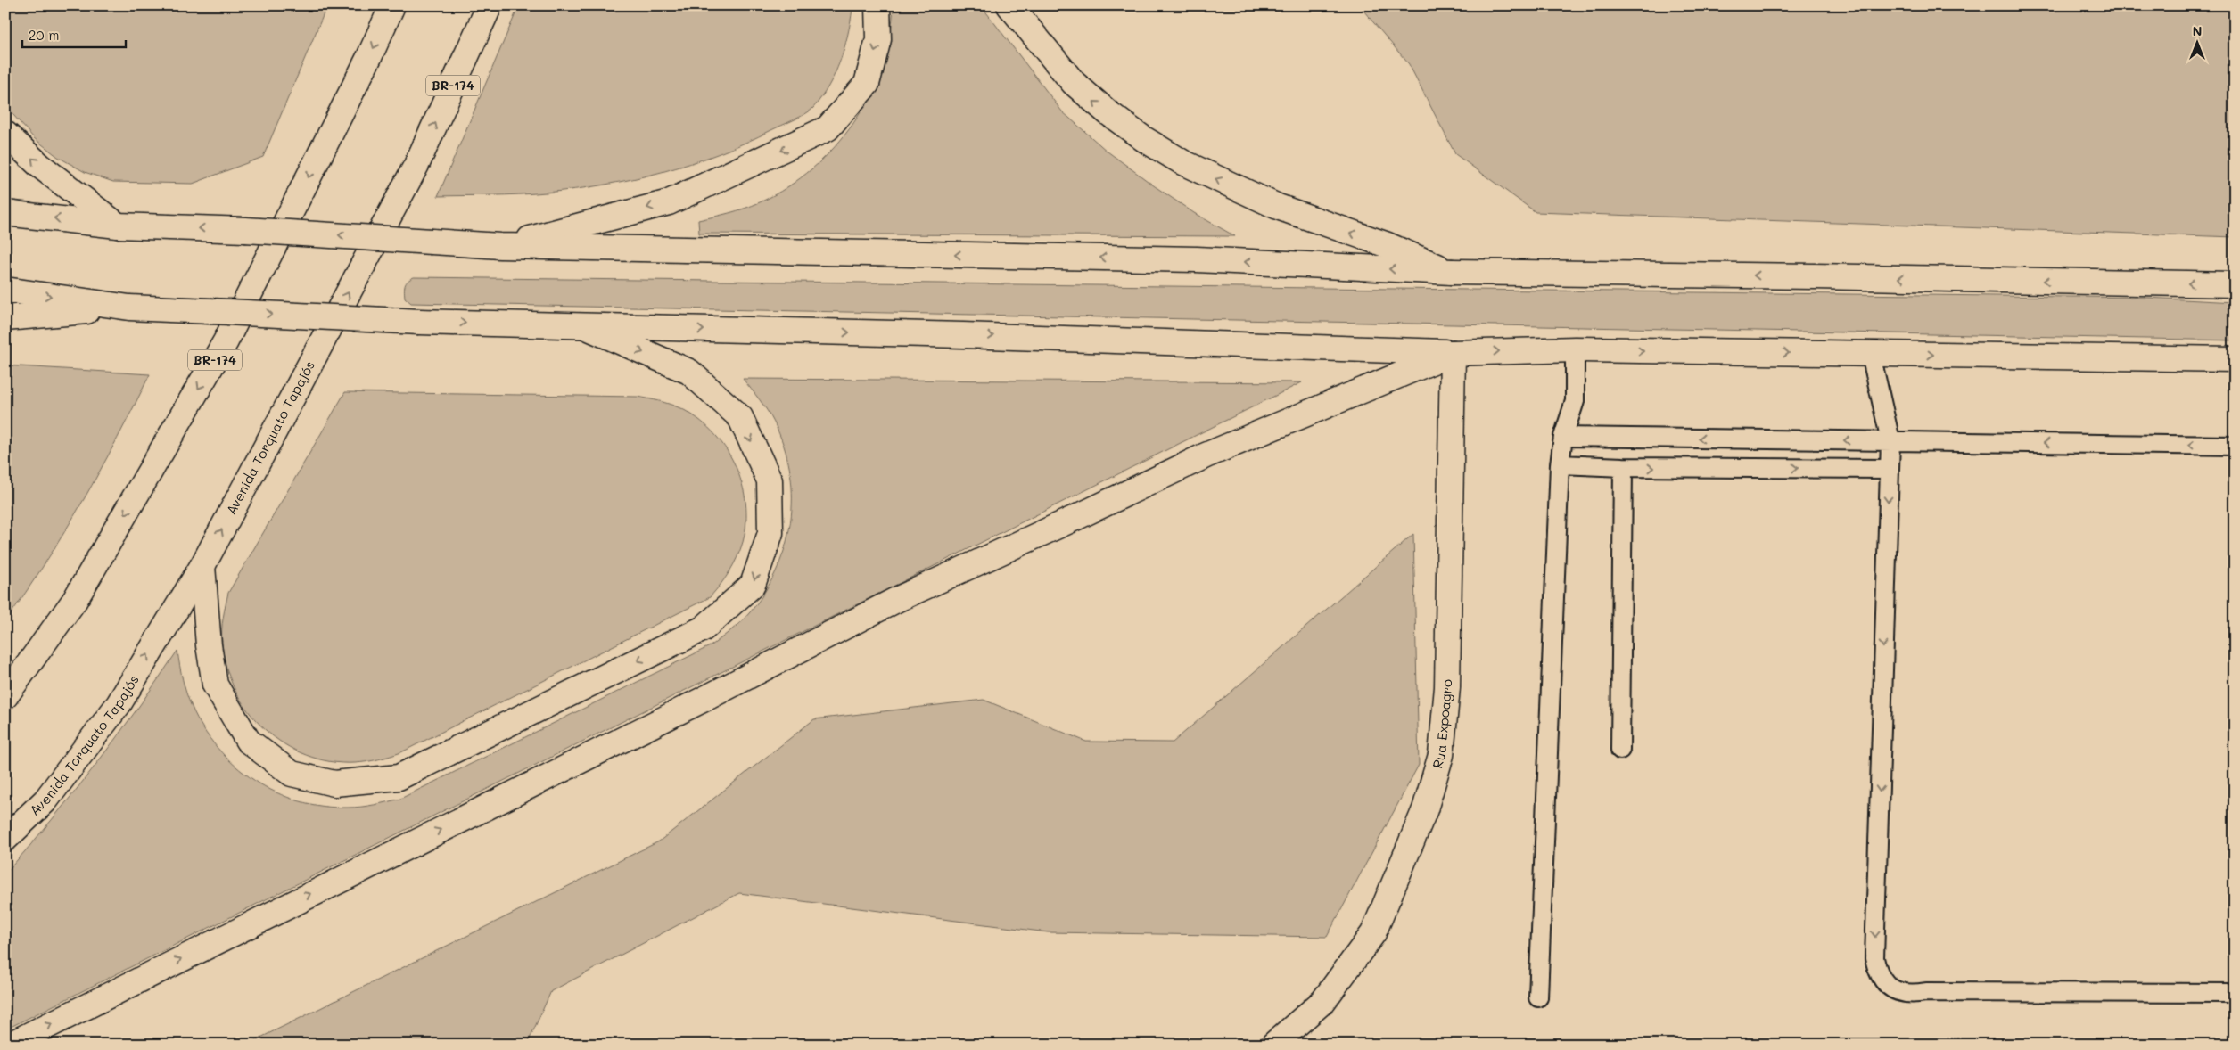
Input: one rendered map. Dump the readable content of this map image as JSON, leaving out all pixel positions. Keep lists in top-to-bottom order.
{
  "streets": {
    "main road": ["BR-174", "Avenida Torquato Tapajós", "Rua Expoagro"]
  },
  "scale_bar": "20 m",
  "north": "top"
}
